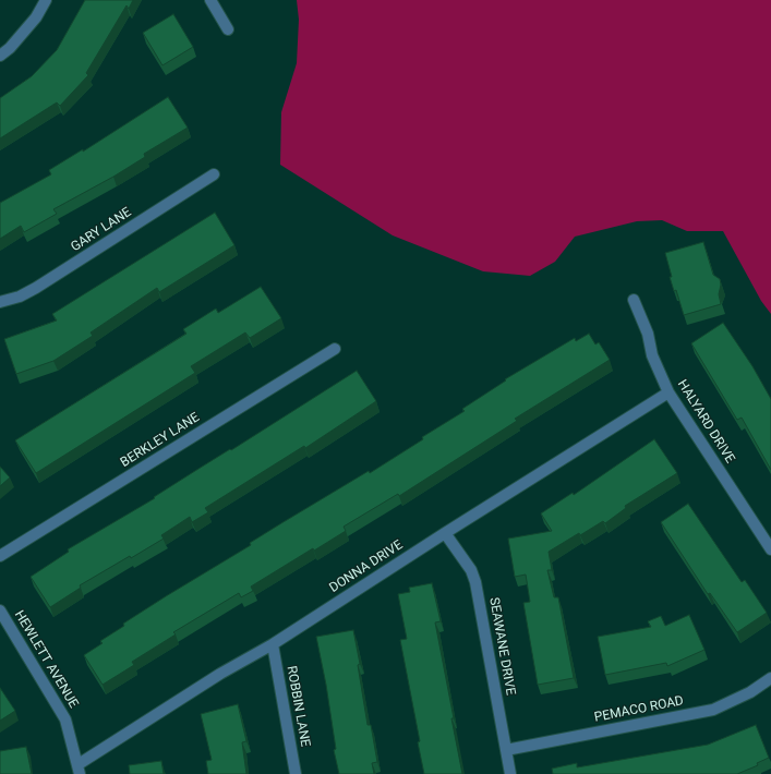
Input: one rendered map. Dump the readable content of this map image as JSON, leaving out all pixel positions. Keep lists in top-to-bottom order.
{
  "streets": {
    "street": [
      "GARY LANE",
      "HALYARD DRIVE",
      "BERKLEY LANE",
      "DONNA DRIVE",
      "SEAWANE DRIVE",
      "HEWLETT AVENUE",
      "ROBBIN LANE",
      "PEMACO ROAD"
    ]
  },
  "crossings": [
    ["HALYARD DRIVE", "DONNA DRIVE"],
    ["DONNA DRIVE", "SEAWANE DRIVE"],
    ["DONNA DRIVE", "HEWLETT AVENUE"],
    ["DONNA DRIVE", "ROBBIN LANE"],
    ["SEAWANE DRIVE", "PEMACO ROAD"]
  ]
}
